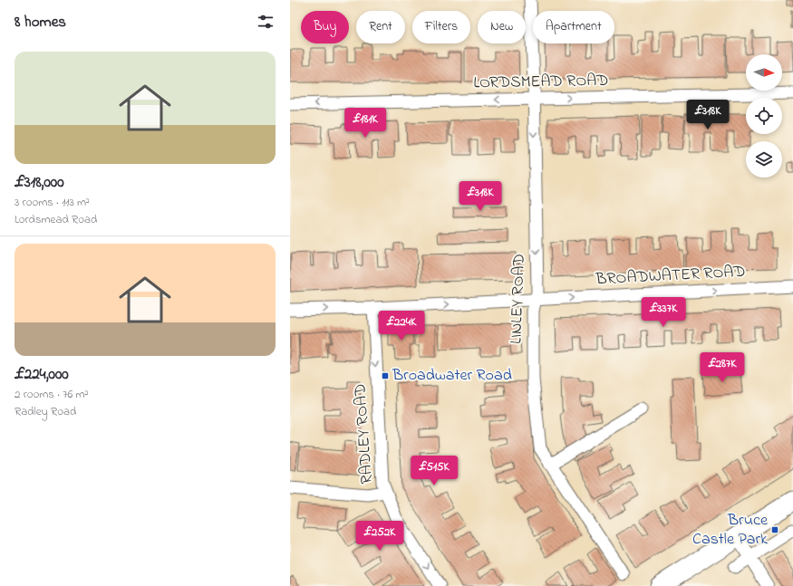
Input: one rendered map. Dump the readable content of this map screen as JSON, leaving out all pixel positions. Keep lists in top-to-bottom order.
{
  "streets": {
    "street": [
      "LORDSMEAD ROAD",
      "BROADWATER ROAD",
      "LINLEY ROAD",
      "RADLEY ROAD"
    ]
  },
  "crossings": [
    ["LORDSMEAD ROAD", "LINLEY ROAD"],
    ["BROADWATER ROAD", "LINLEY ROAD"],
    ["BROADWATER ROAD", "RADLEY ROAD"]
  ],
  "one_way": ["BROADWATER ROAD", "RADLEY ROAD"],
  "places": {
    "transit": ["Broadwater Road", "Bruce Castle Park"]
  },
  "north": "right",
  "page": {
    "heading": "8 homes",
    "chip": [
      "Buy",
      "Rent",
      "Filters",
      "New",
      "Apartment"
    ],
    "list": [
      {
        "name": "£318,000",
        "note": "3 rooms · 113 m² · Lordsmead Road"
      },
      {
        "name": "£224,000",
        "note": "2 rooms · 76 m² · Radley Road"
      }
    ],
    "price": [
      "£318K",
      "£181K",
      "£318K",
      "£337K",
      "£224K",
      "£287K",
      "£515K",
      "£252K"
    ]
  }
}
